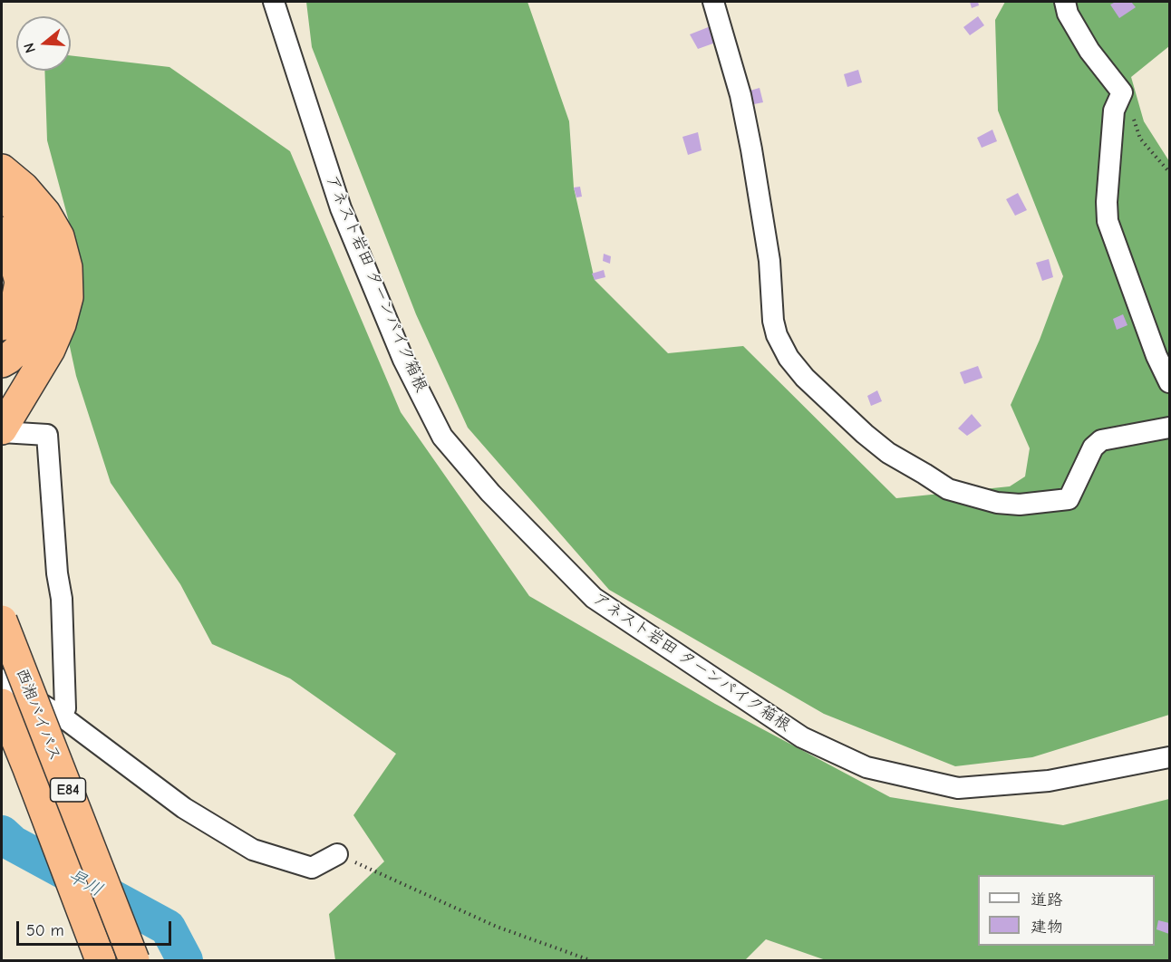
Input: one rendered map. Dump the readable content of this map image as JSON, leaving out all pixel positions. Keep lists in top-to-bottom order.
{
  "streets": {
    "highway": ["西湘バイパス", "E84"],
    "street": ["アネスト岩田 ターンパイク箱根"]
  },
  "water": ["早川"],
  "legend": ["道路", "建物"],
  "scale_bar": "50 m",
  "north": "left"
}
